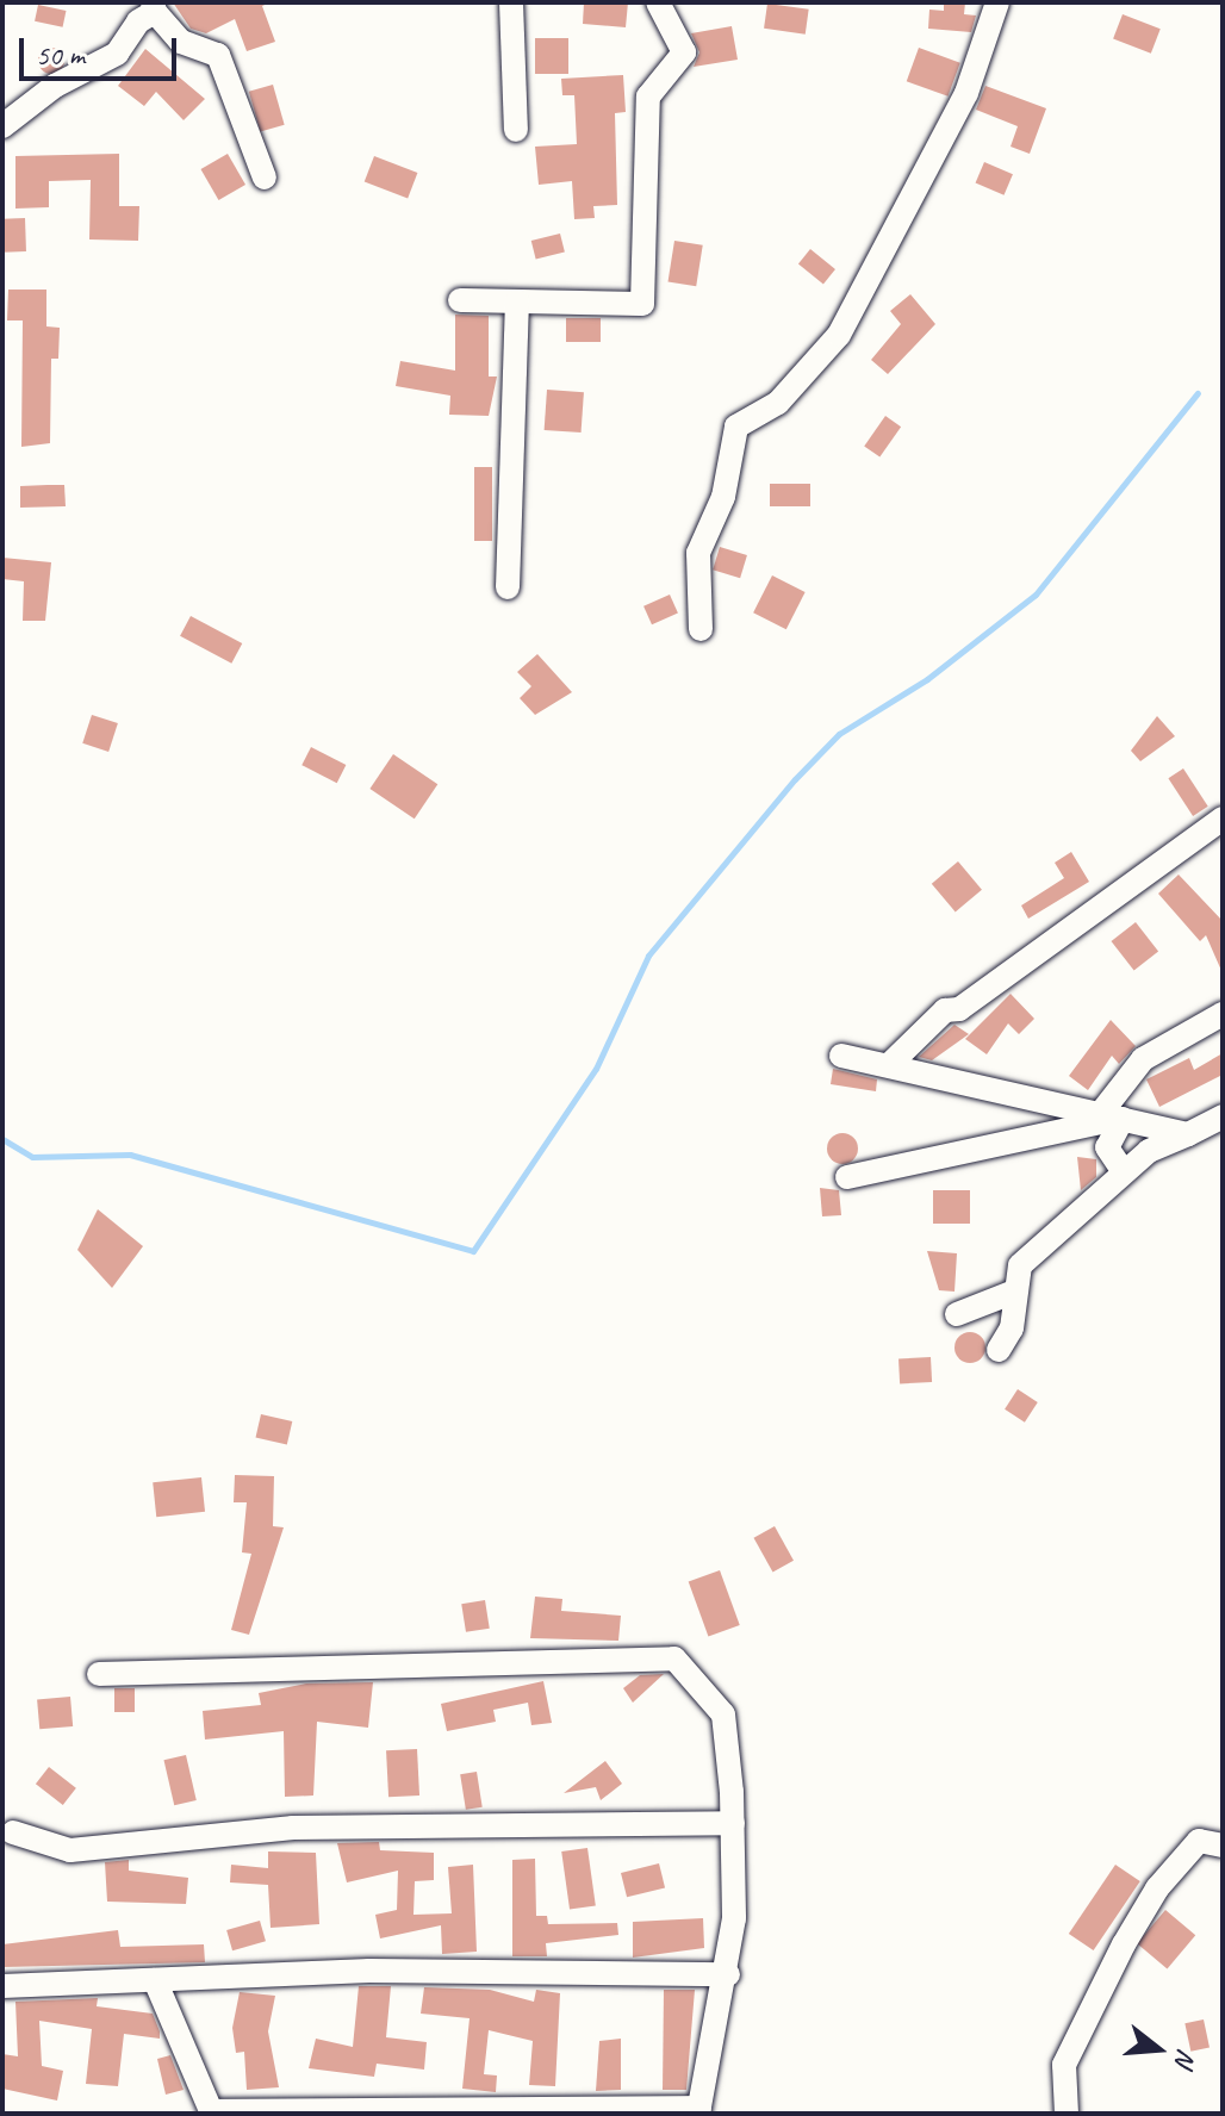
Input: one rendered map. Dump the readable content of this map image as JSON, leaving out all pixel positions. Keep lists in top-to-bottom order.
{
  "scale_bar": "50 m",
  "north": "right"
}
